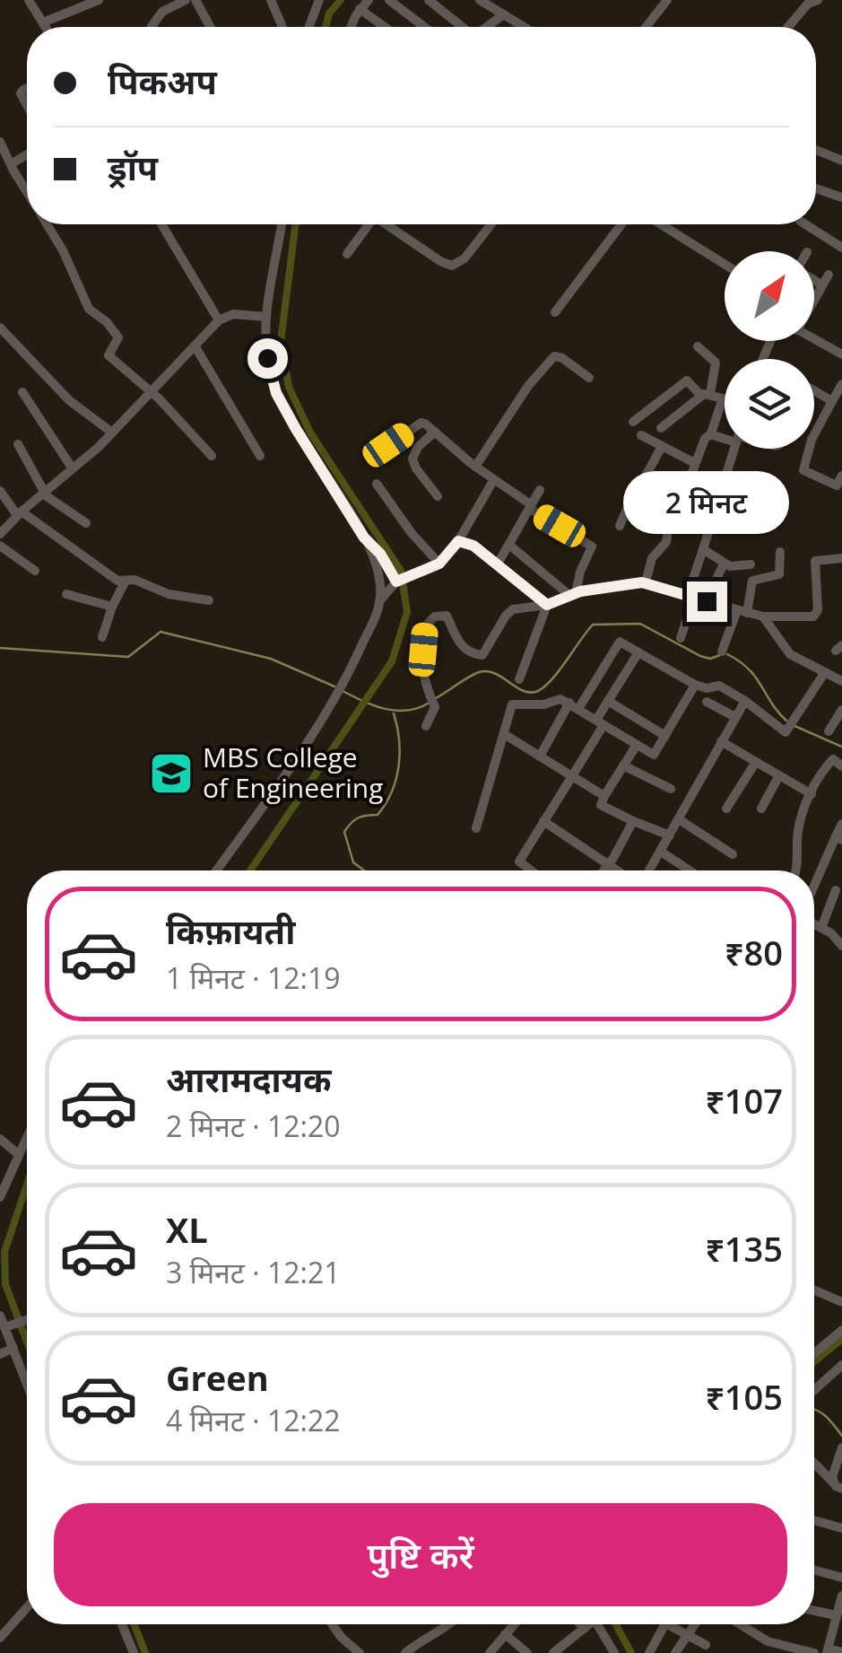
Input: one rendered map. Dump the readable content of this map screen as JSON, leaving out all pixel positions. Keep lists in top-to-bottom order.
{
  "places": {
    "school or university": ["MBS College of Engineering"]
  },
  "north": "top right",
  "page": {
    "banner": ["पिकअप", "ड्रॉप"],
    "bubble": "2 मिनट",
    "list": [
      {
        "name": "किफ़ायती",
        "note": "1 मिनट · 12:19",
        "value": "₹80"
      },
      {
        "name": "आरामदायक",
        "note": "2 मिनट · 12:20",
        "value": "₹107"
      },
      {
        "name": "XL",
        "note": "3 मिनट · 12:21",
        "value": "₹135"
      },
      {
        "name": "Green",
        "note": "4 मिनट · 12:22",
        "value": "₹105"
      }
    ],
    "buttons": "पुष्टि करें"
  }
}
